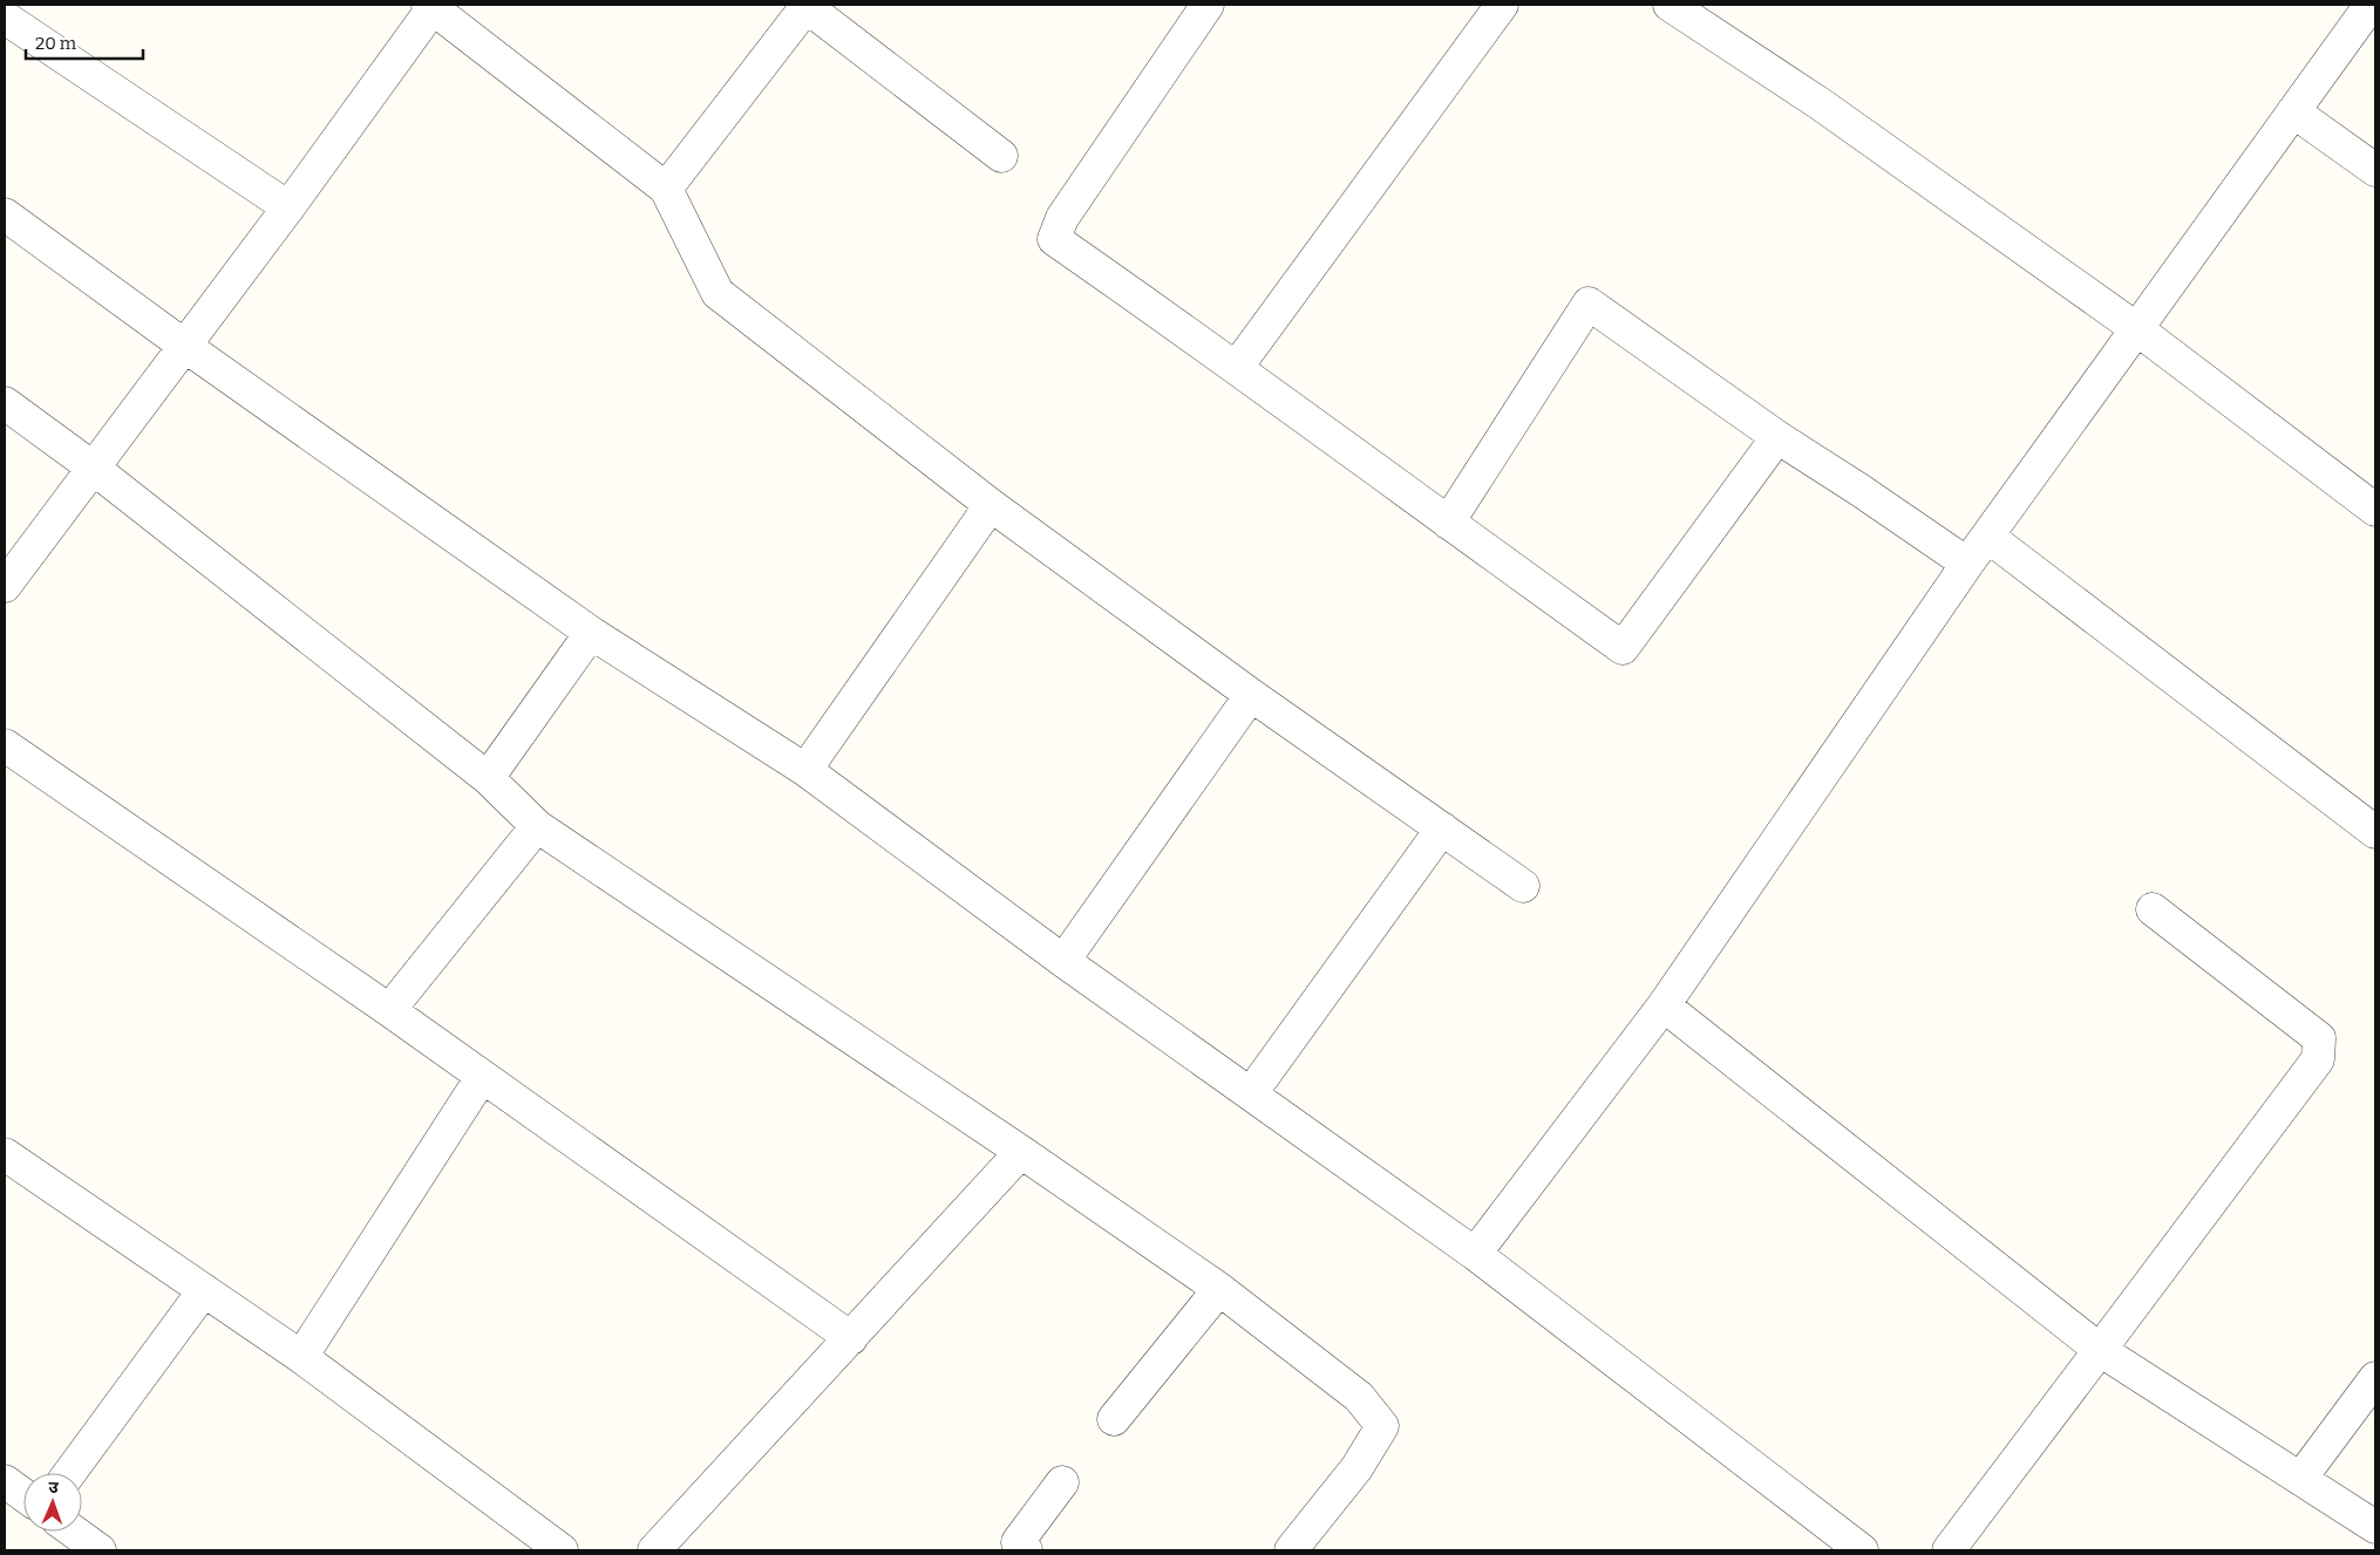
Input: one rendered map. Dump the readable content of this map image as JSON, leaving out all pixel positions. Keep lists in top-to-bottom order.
{
  "scale_bar": "20 m",
  "north": "top"
}
